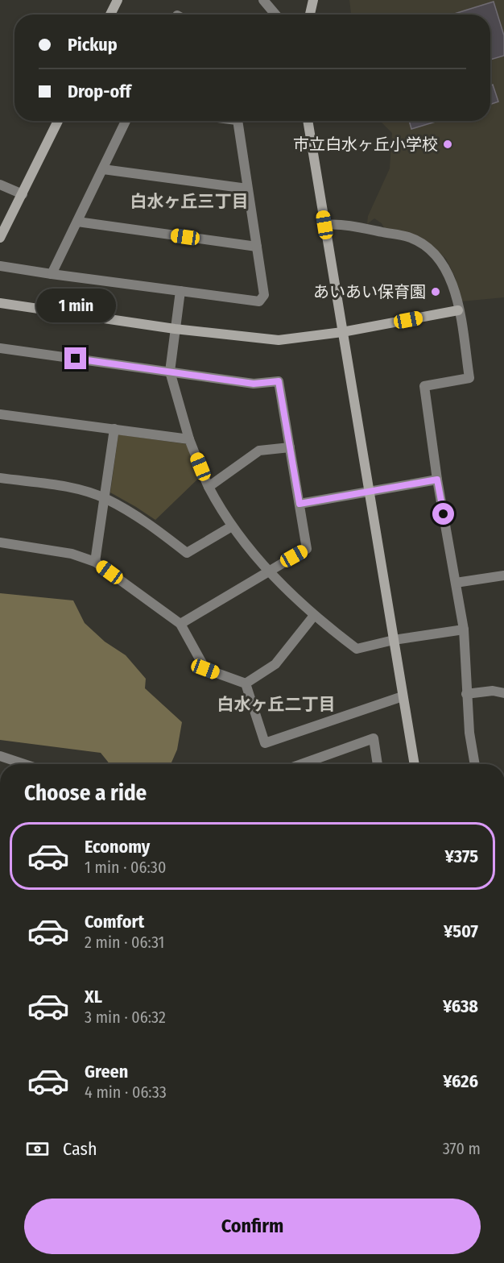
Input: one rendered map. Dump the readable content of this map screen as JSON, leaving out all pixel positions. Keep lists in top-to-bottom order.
{
  "districts": ["白水ヶ丘三丁目", "白水ヶ丘二丁目"],
  "places": ["市立白水ヶ丘小学校", "あいあい保育園"],
  "page": {
    "banner": ["Pickup", "Drop-off"],
    "bubble": "1 min",
    "heading": "Choose a ride",
    "list": [
      {
        "name": "Economy",
        "note": "1 min · 06:30",
        "value": "¥375"
      },
      {
        "name": "Comfort",
        "note": "2 min · 06:31",
        "value": "¥507"
      },
      {
        "name": "XL",
        "note": "3 min · 06:32",
        "value": "¥638"
      },
      {
        "name": "Green",
        "note": "4 min · 06:33",
        "value": "¥626"
      }
    ],
    "pay": ["Cash", "370 m"],
    "buttons": "Confirm"
  }
}
